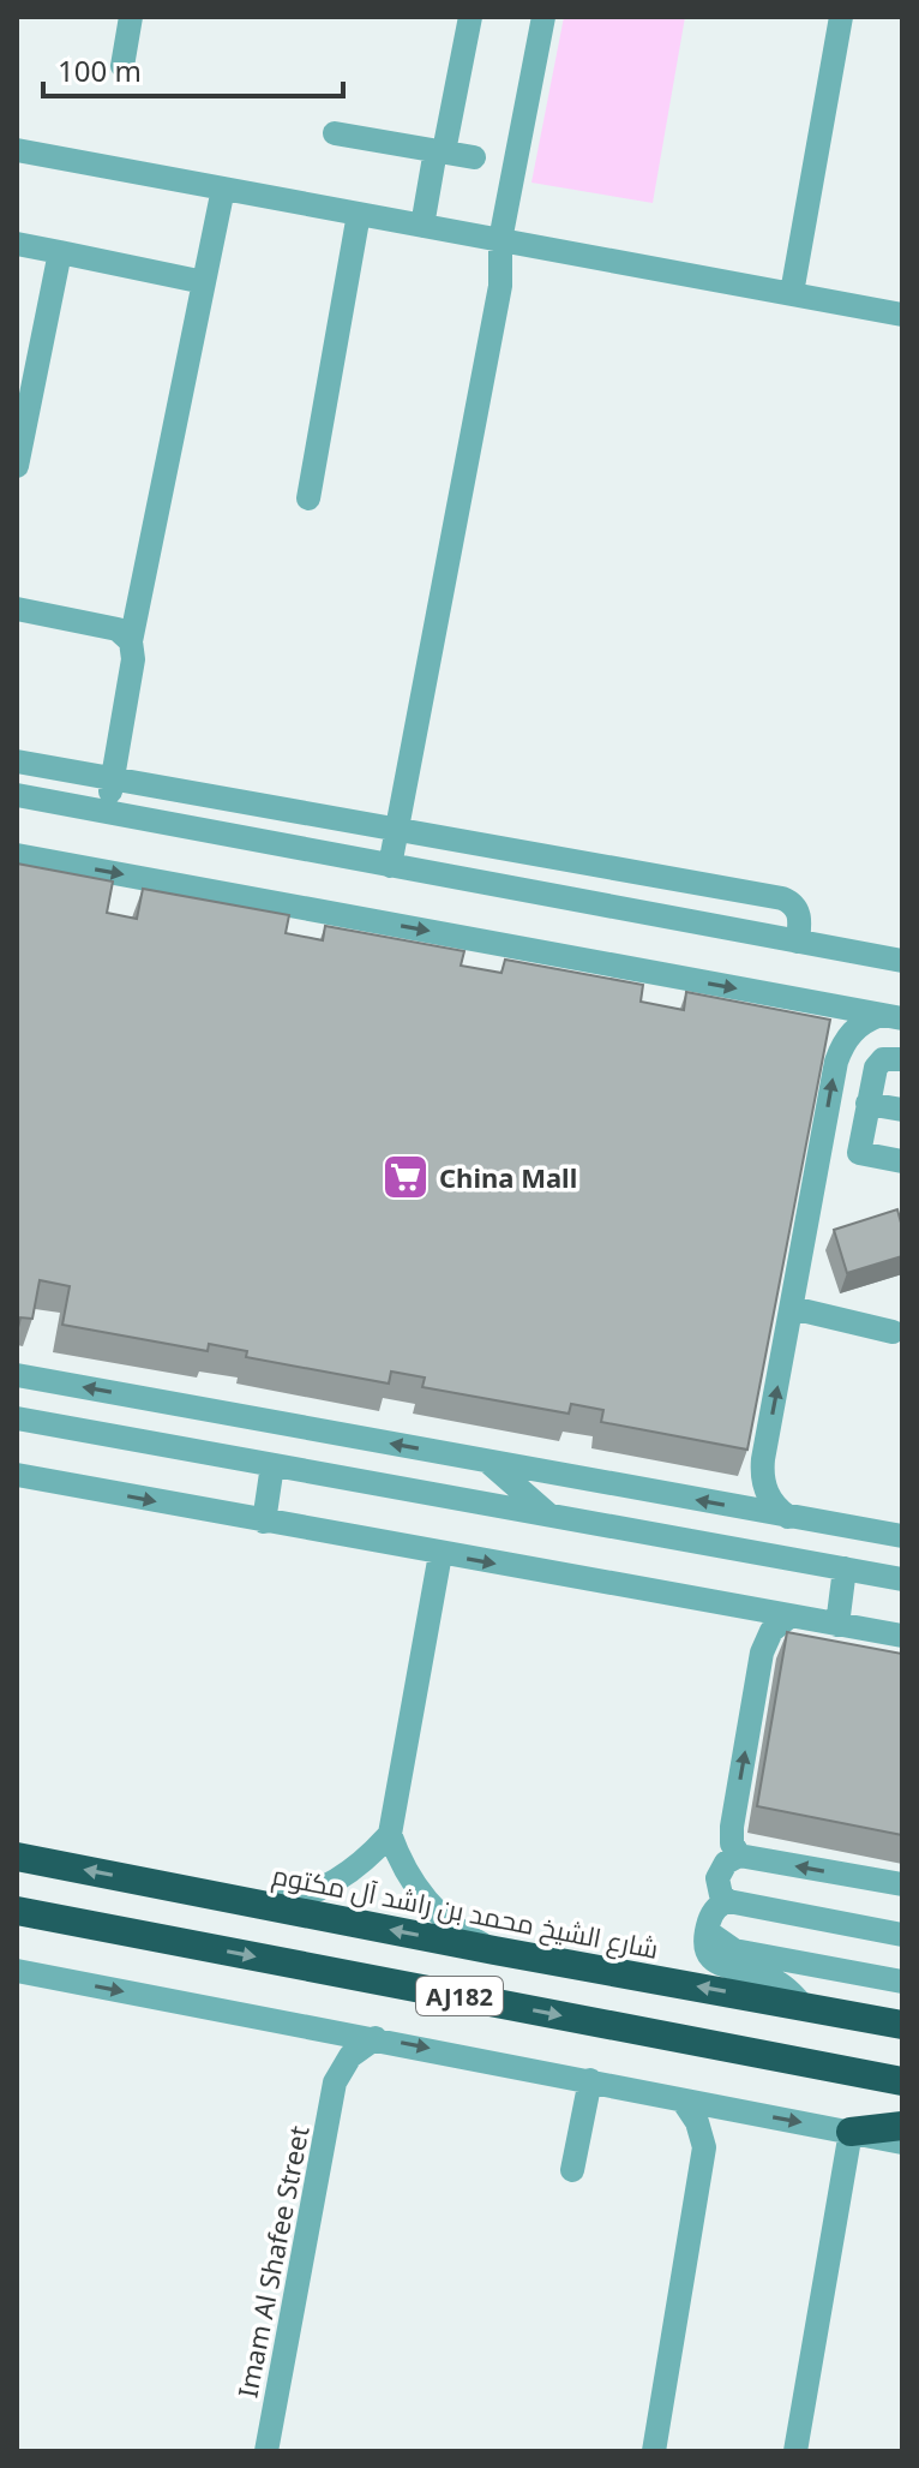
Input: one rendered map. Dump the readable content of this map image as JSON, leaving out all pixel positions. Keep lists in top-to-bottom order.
{
  "streets": {
    "highway": ["شارع الشيخ محمد بن راشد آل مكتوم", "AJ182"],
    "street": ["Imam Al Shafee Street"]
  },
  "places": {
    "supermarket": ["China Mall"]
  },
  "scale_bar": "100 m"
}
